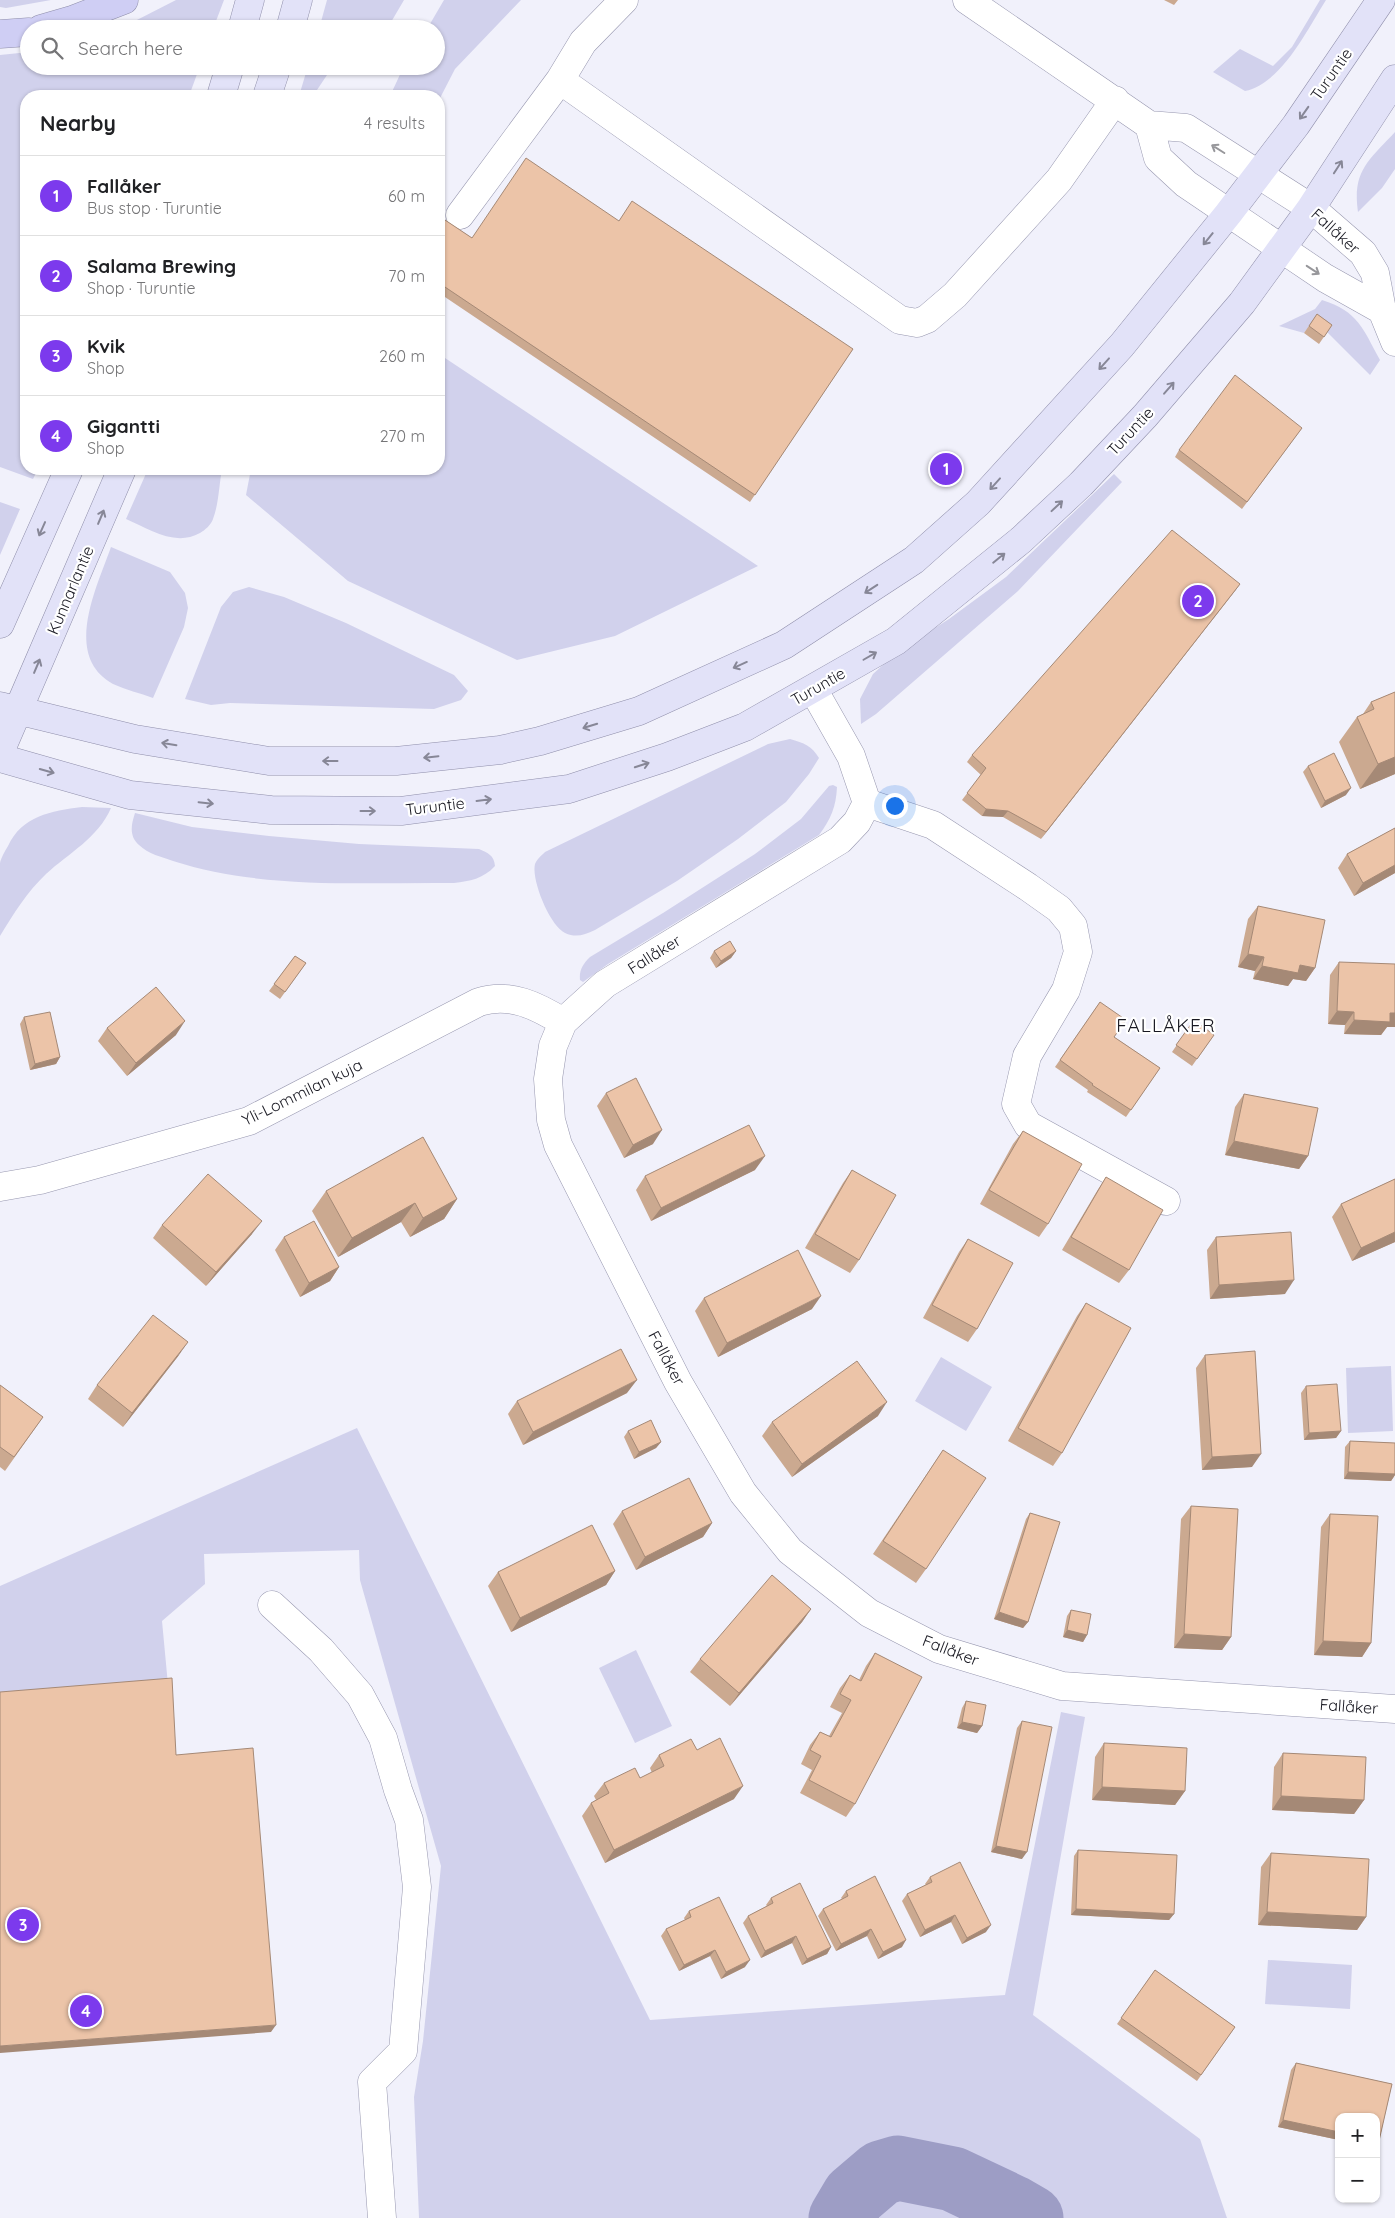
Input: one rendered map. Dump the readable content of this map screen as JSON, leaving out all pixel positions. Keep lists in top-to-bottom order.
{
  "streets": {
    "main road": ["Turuntie", "Kunnarlantie"],
    "street": ["Fallåker", "Yli-Lommilan kuja"]
  },
  "crossings": [
    ["Turuntie", "Fallåker"],
    ["Turuntie", "Kunnarlantie"],
    ["Fallåker", "Yli-Lommilan kuja"]
  ],
  "districts": ["FALLÅKER"],
  "page": {
    "search": "Search here",
    "heading": ["Nearby", "4 results"],
    "list": [
      {
        "mark": "1",
        "name": "Fallåker",
        "note": "Bus stop · Turuntie",
        "value": "60 m"
      },
      {
        "mark": "2",
        "name": "Salama Brewing",
        "note": "Shop · Turuntie",
        "value": "70 m"
      },
      {
        "mark": "3",
        "name": "Kvik",
        "note": "Shop",
        "value": "260 m"
      },
      {
        "mark": "4",
        "name": "Gigantti",
        "note": "Shop",
        "value": "270 m"
      }
    ],
    "pins": [
      "1",
      "2",
      "3",
      "4"
    ],
    "map_buttons": ["+", "−"]
  }
}
